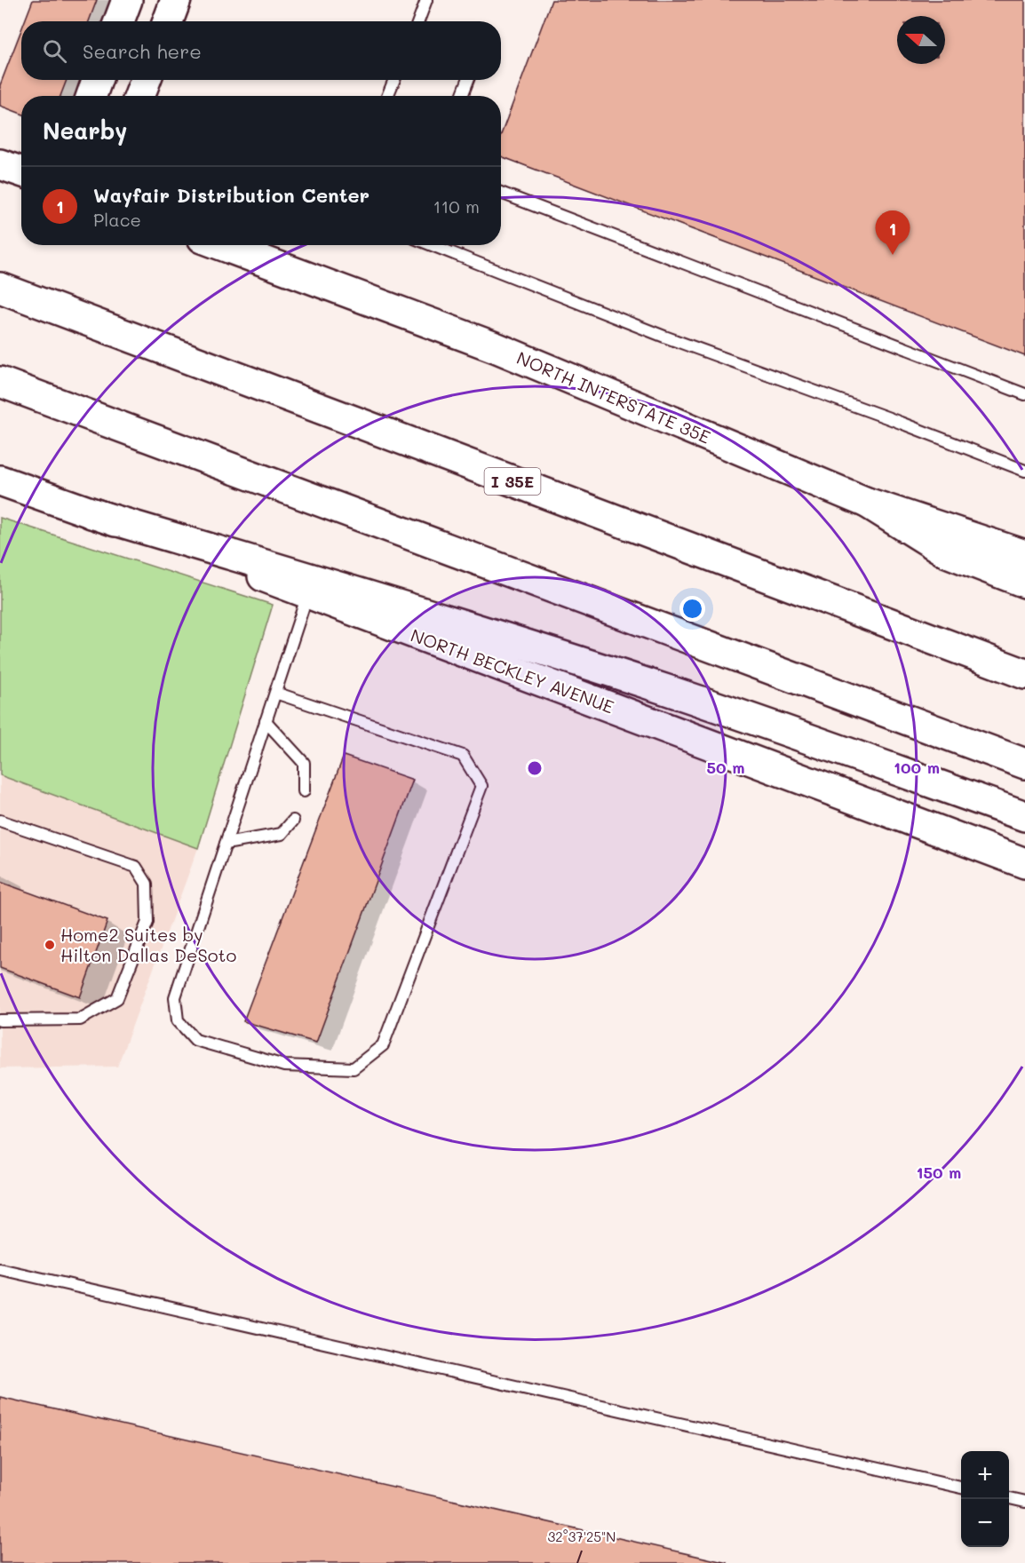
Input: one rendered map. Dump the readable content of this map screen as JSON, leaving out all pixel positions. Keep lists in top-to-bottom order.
{
  "streets": {
    "main road": ["NORTH INTERSTATE 35E", "I 35E", "NORTH BECKLEY AVENUE"]
  },
  "places": ["Home2 Suites by Hilton Dallas DeSoto"],
  "north": "left",
  "page": {
    "search": "Search here",
    "heading": "Nearby",
    "list": [
      {
        "mark": "1",
        "name": "Wayfair Distribution Center",
        "note": "Place",
        "value": "110 m"
      }
    ],
    "pins": "1",
    "map_buttons": ["+", "−"]
  },
  "coordinates": ["32°37'25\"N"],
  "rings": ["50 m", "100 m", "150 m"]
}
